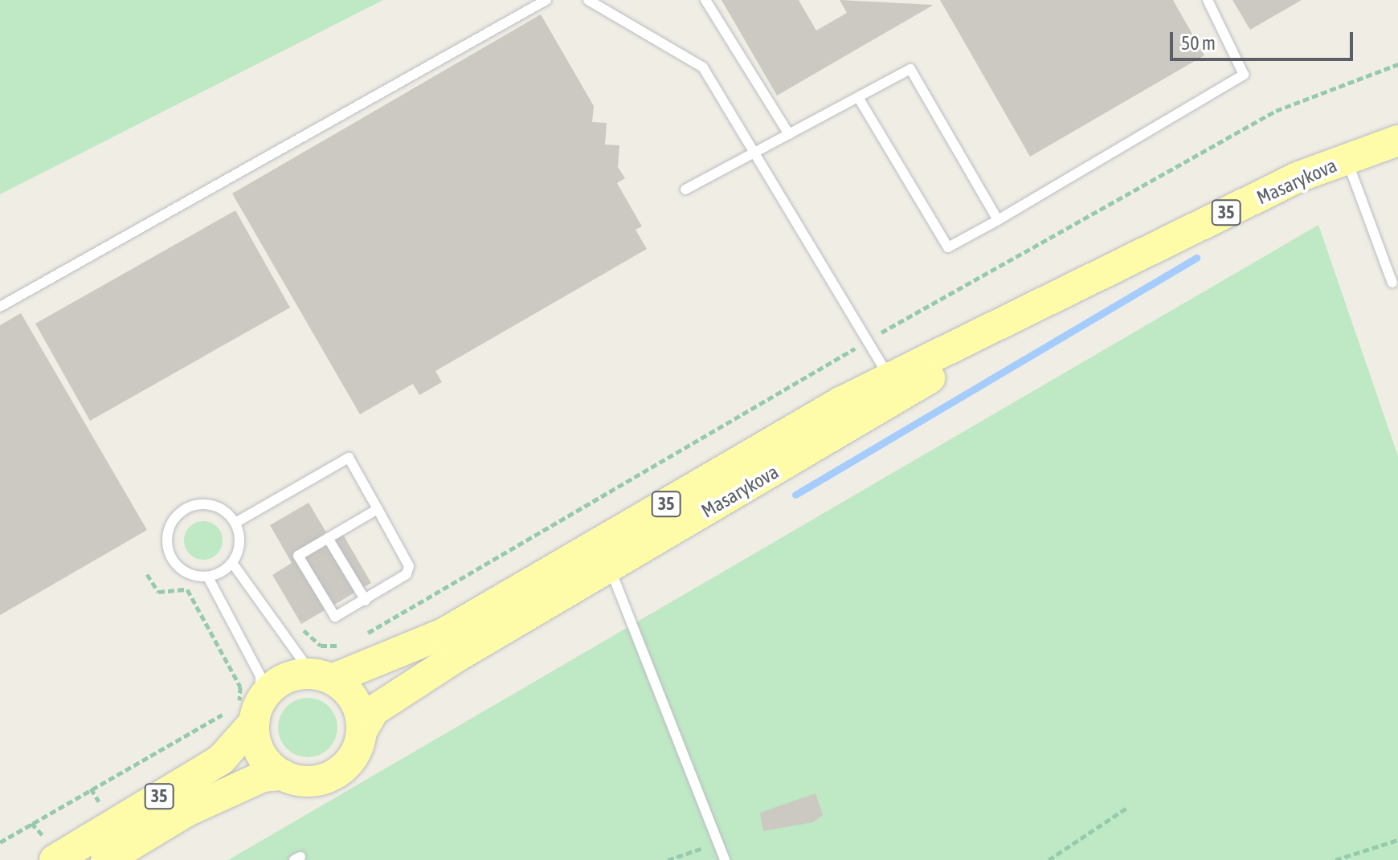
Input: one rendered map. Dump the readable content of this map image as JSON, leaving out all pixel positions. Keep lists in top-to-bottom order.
{
  "streets": {
    "main road": ["Masarykova", "35"]
  },
  "scale_bar": "50 m"
}
